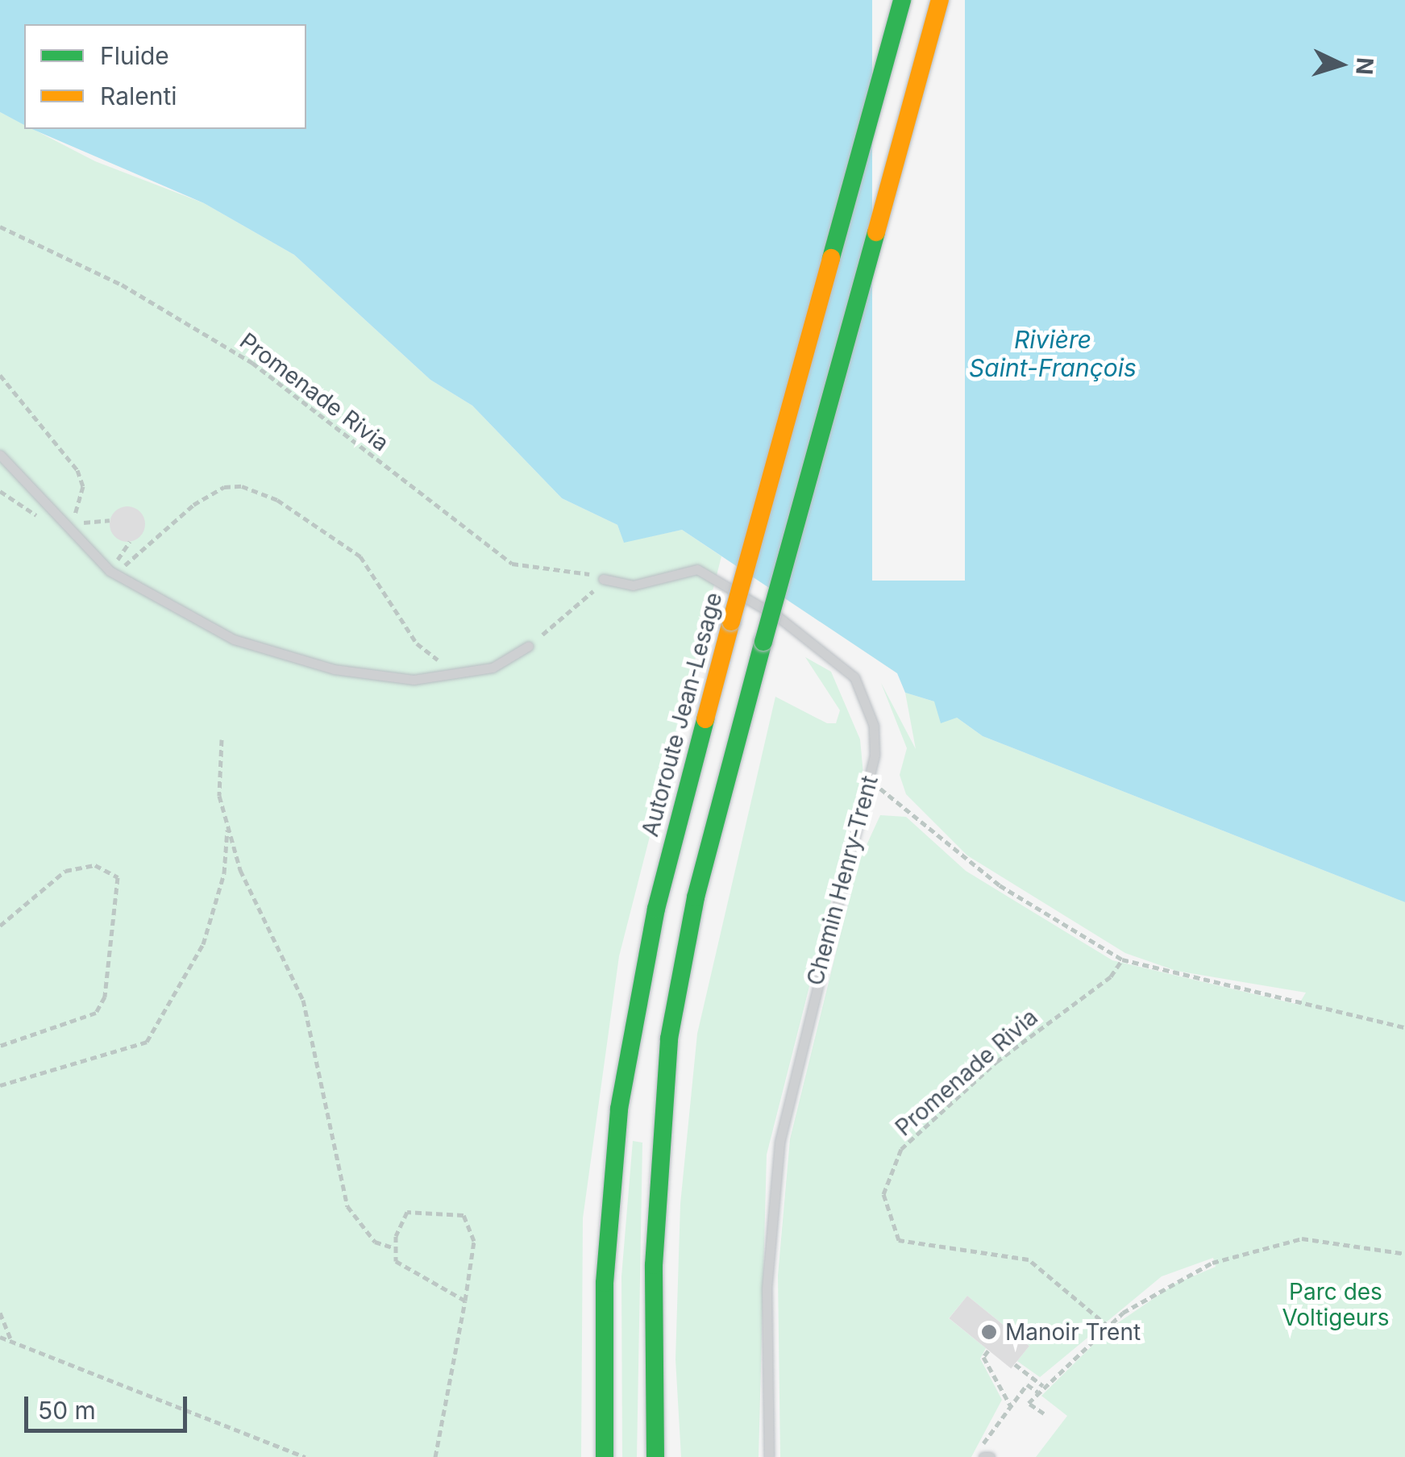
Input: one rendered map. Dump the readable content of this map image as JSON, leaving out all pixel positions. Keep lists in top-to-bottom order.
{
  "streets": {
    "highway": ["Autoroute Jean-Lesage"],
    "lane": ["Chemin Henry-Trent"],
    "path": ["Promenade Rivia"]
  },
  "crossings": [
    ["Promenade Rivia", "Chemin Henry-Trent"]
  ],
  "water": ["Rivière Saint-François"],
  "parks": ["Parc des Voltigeurs"],
  "places": ["Manoir Trent"],
  "legend": ["Fluide", "Ralenti"],
  "scale_bar": "50 m",
  "north": "right"
}
